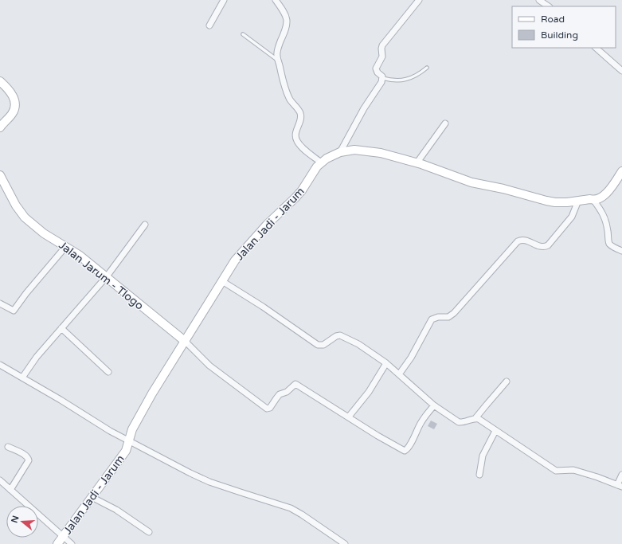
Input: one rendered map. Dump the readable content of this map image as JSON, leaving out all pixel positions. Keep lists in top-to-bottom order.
{
  "streets": {
    "street": ["Jalan Jadi - Jarum", "Jalan Jarum - Tlogo"]
  },
  "crossings": [
    ["Jalan Jadi - Jarum", "Jalan Jarum - Tlogo"]
  ],
  "legend": ["Road", "Building"],
  "north": "left"
}
